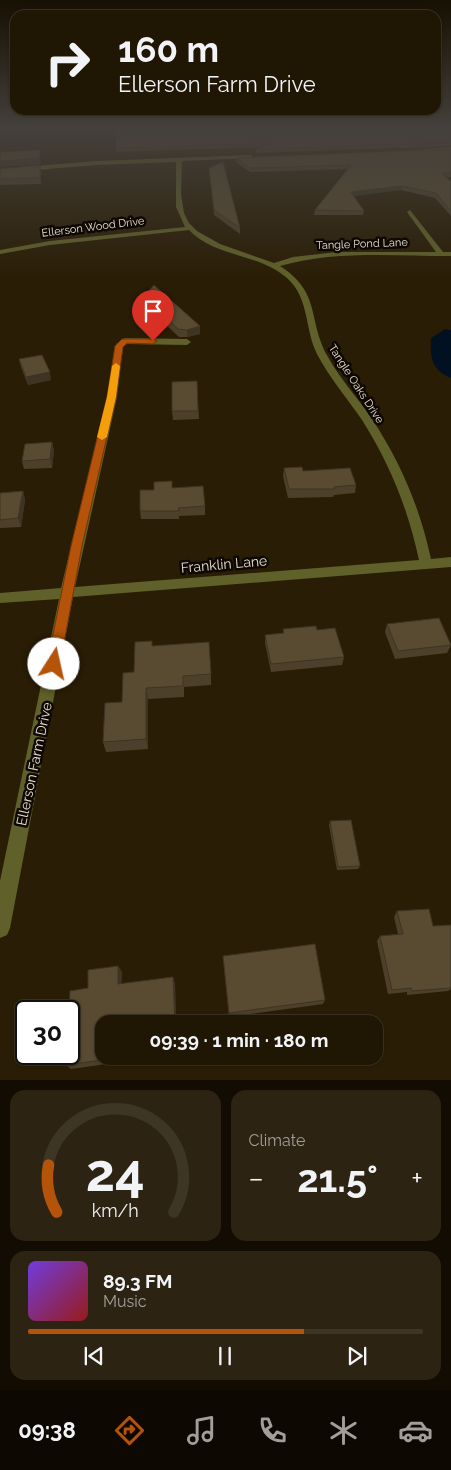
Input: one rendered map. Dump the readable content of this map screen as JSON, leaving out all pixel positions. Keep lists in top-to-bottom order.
{
  "streets": {
    "street": [
      "Ellerson Wood Drive",
      "Tangle Pond Lane",
      "Tangle Oaks Drive",
      "Franklin Lane",
      "Ellerson Farm Drive"
    ]
  },
  "crossings": [
    ["Ellerson Wood Drive", "Tangle Oaks Drive"],
    ["Tangle Pond Lane", "Tangle Oaks Drive"],
    ["Tangle Oaks Drive", "Franklin Lane"],
    ["Franklin Lane", "Ellerson Farm Drive"]
  ],
  "page": {
    "turn": ["160 m", "Ellerson Farm Drive"],
    "limit": "30",
    "trip": "09:39 · 1 min · 180 m",
    "tile": "Climate",
    "heat": ["−", "21.5°", "+"],
    "song": ["89.3 FM", "Music"],
    "tabs": "09:38",
    "gauge": ["24", "km/h"]
  }
}
